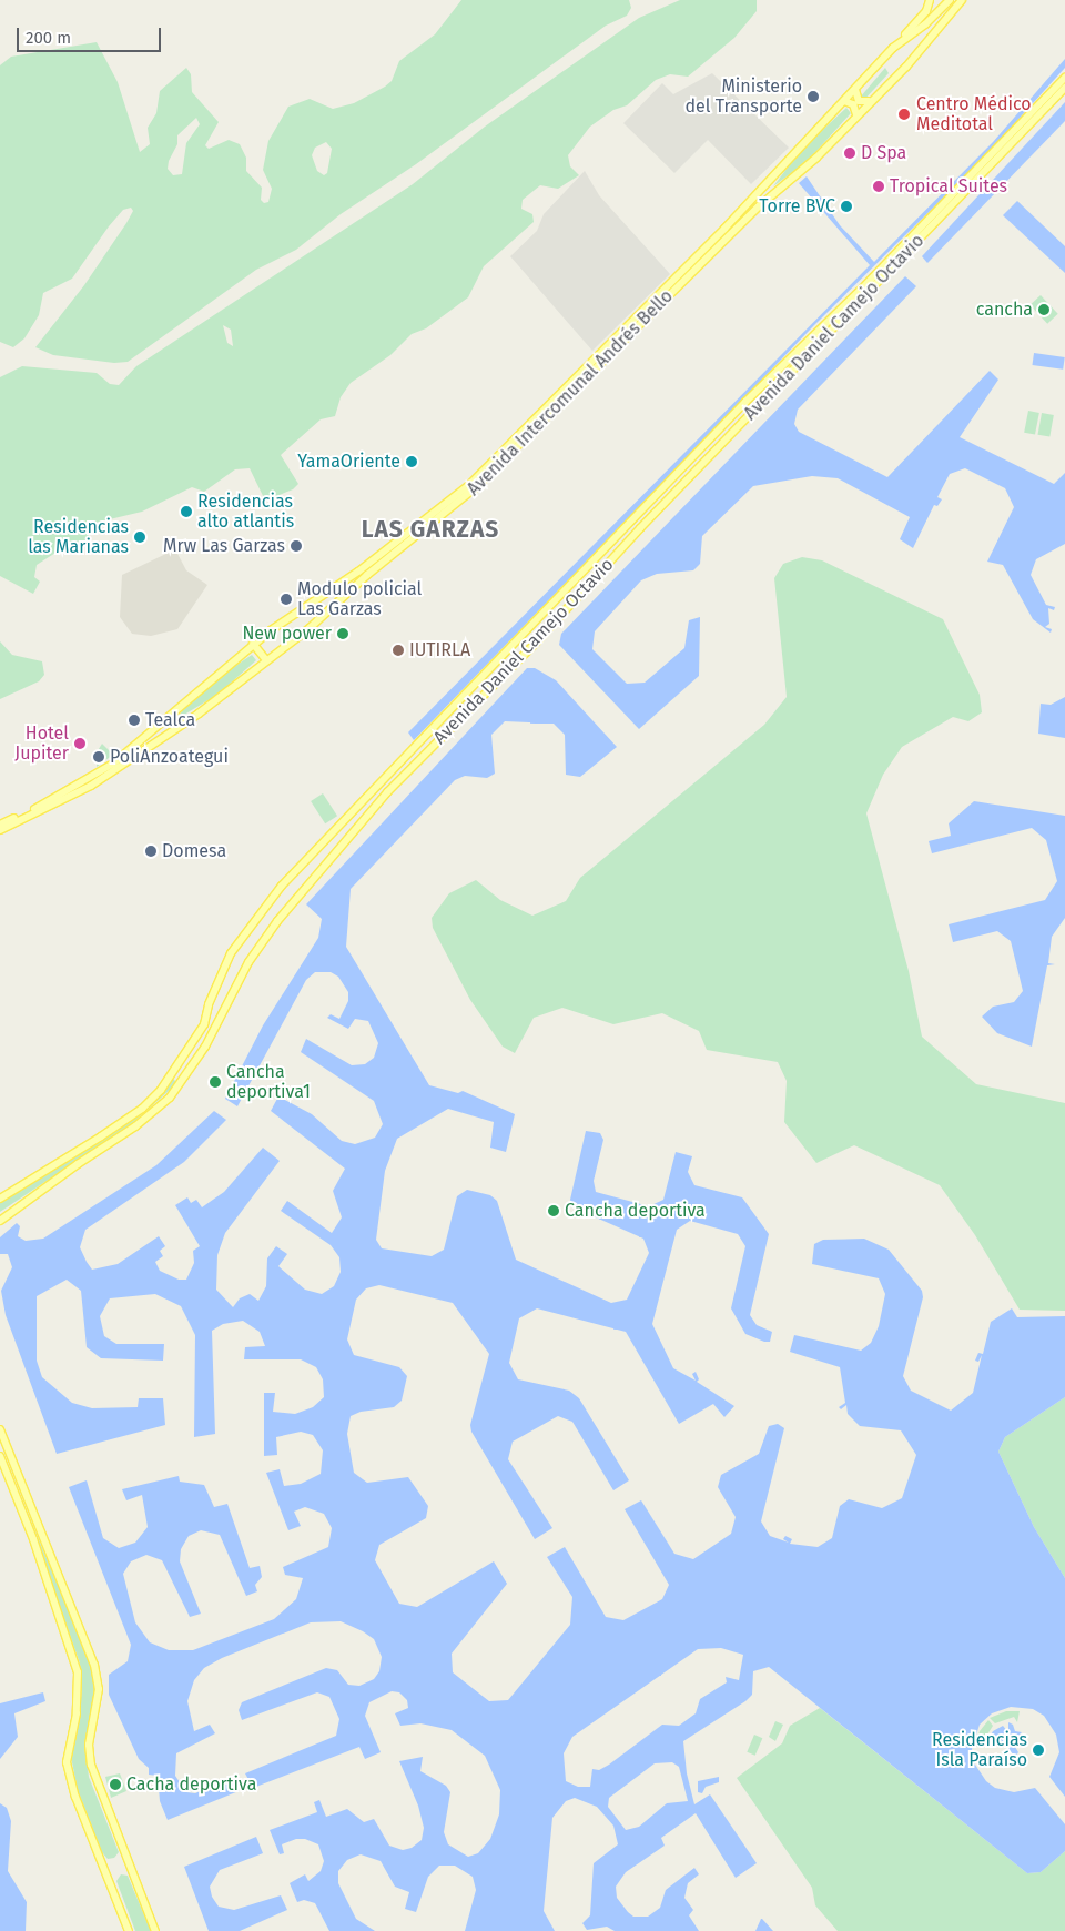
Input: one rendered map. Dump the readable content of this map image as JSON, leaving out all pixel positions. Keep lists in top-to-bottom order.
{
  "streets": {
    "main road": ["Avenida Daniel Camejo Octavio", "Avenida Intercomunal Andrés Bello"]
  },
  "districts": ["LAS GARZAS"],
  "places": [
    "Ministerio del Transporte",
    "Centro Médico Meditotal",
    "D Spa",
    "Tropical Suites",
    "Torre BVC",
    "cancha",
    "YamaOriente",
    "Residencias alto atlantis",
    "Residencias las Marianas",
    "Mrw Las Garzas",
    "Modulo policial Las Garzas",
    "New power",
    "IUTIRLA",
    "Tealca",
    "Hotel Jupiter",
    "PoliAnzoategui",
    "Domesa",
    "Cancha deportiva1",
    "Cancha deportiva",
    "Residencias Isla Paraíso",
    "Cacha deportiva"
  ],
  "scale_bar": "200 m"
}
